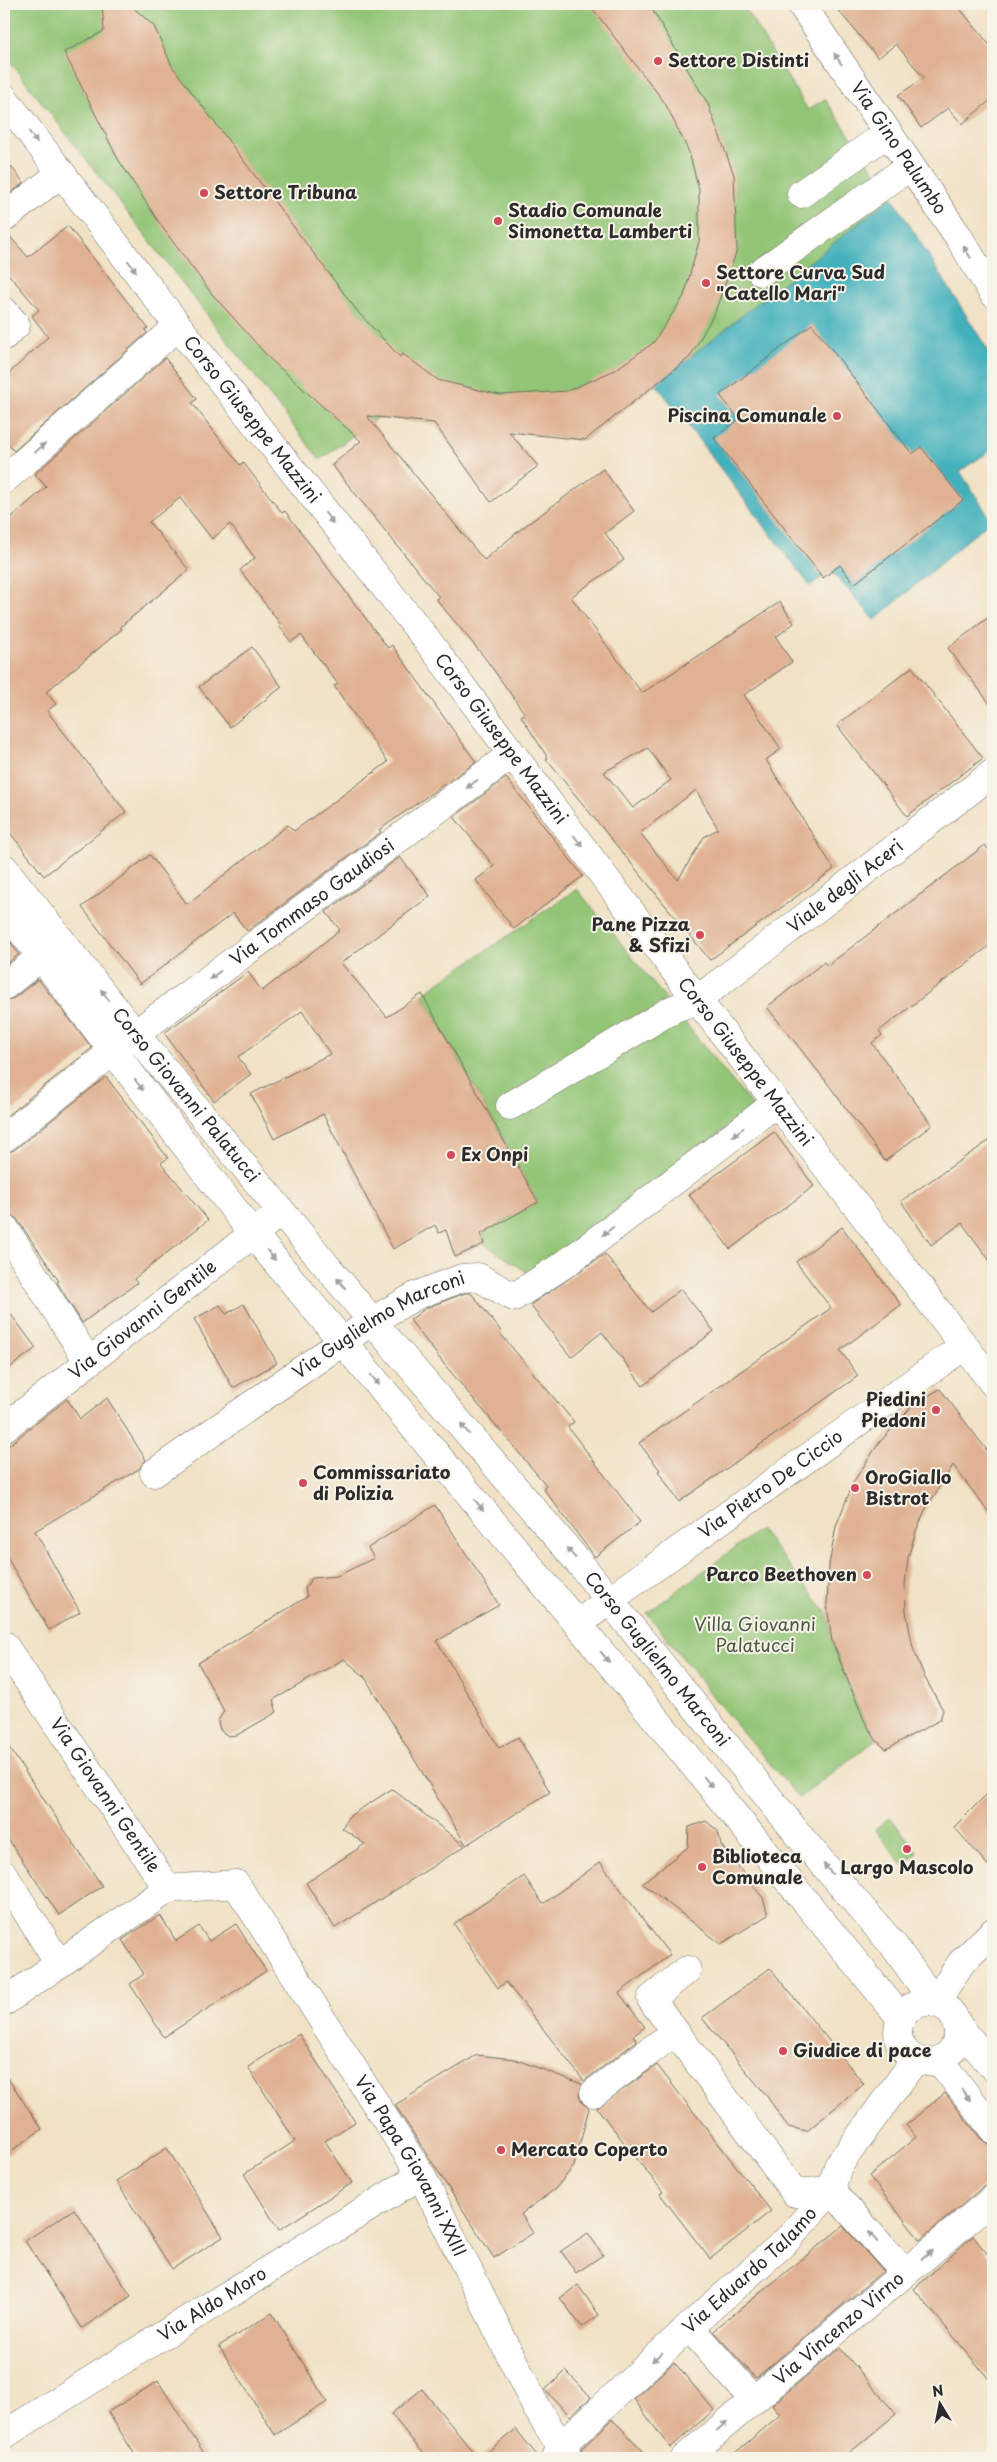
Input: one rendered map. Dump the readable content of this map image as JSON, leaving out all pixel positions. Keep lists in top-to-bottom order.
{
  "streets": {
    "street": [
      "Via Gino Palumbo",
      "Corso Giuseppe Mazzini",
      "Viale degli Aceri",
      "Via Tommaso Gaudiosi",
      "Corso Giovanni Palatucci",
      "Via Giovanni Gentile",
      "Via Guglielmo Marconi",
      "Via Pietro De Ciccio",
      "Corso Guglielmo Marconi",
      "Via Papa Giovanni XXIII",
      "Via Eduardo Talamo",
      "Via Aldo Moro",
      "Via Vincenzo Virno"
    ]
  },
  "crossings": [
    ["Corso Giuseppe Mazzini", "Viale degli Aceri"],
    ["Corso Giuseppe Mazzini", "Via Tommaso Gaudiosi"],
    ["Corso Giuseppe Mazzini", "Via Guglielmo Marconi"],
    ["Corso Giuseppe Mazzini", "Via Pietro De Ciccio"],
    ["Via Tommaso Gaudiosi", "Corso Giovanni Palatucci"],
    ["Corso Giovanni Palatucci", "Via Giovanni Gentile"],
    ["Corso Giovanni Palatucci", "Via Guglielmo Marconi"],
    ["Corso Giovanni Palatucci", "Corso Guglielmo Marconi"],
    ["Via Giovanni Gentile", "Via Papa Giovanni XXIII"],
    ["Via Guglielmo Marconi", "Corso Guglielmo Marconi"],
    ["Via Pietro De Ciccio", "Corso Guglielmo Marconi"],
    ["Corso Guglielmo Marconi", "Via Eduardo Talamo"],
    ["Via Papa Giovanni XXIII", "Via Eduardo Talamo"],
    ["Via Papa Giovanni XXIII", "Via Aldo Moro"]
  ],
  "one_way": [
    "Via Gino Palumbo",
    "Corso Giuseppe Mazzini",
    "Via Tommaso Gaudiosi",
    "Via Guglielmo Marconi",
    "Via Vincenzo Virno"
  ],
  "parks": ["Villa Giovanni Palatucci"],
  "places": [
    "Settore Distinti",
    "Settore Tribuna",
    "Stadio Comunale Simonetta Lamberti",
    "Settore Curva Sud \"Catello Mari\"",
    "Piscina Comunale",
    "Pane Pizza & Sfizi",
    "Ex Onpi",
    "Piedini Piedoni",
    "Commissariato di Polizia",
    "OroGiallo Bistrot",
    "Parco Beethoven",
    "Largo Mascolo",
    "Biblioteca Comunale",
    "Giudice di pace",
    "Mercato Coperto"
  ],
  "north": "top"
}
